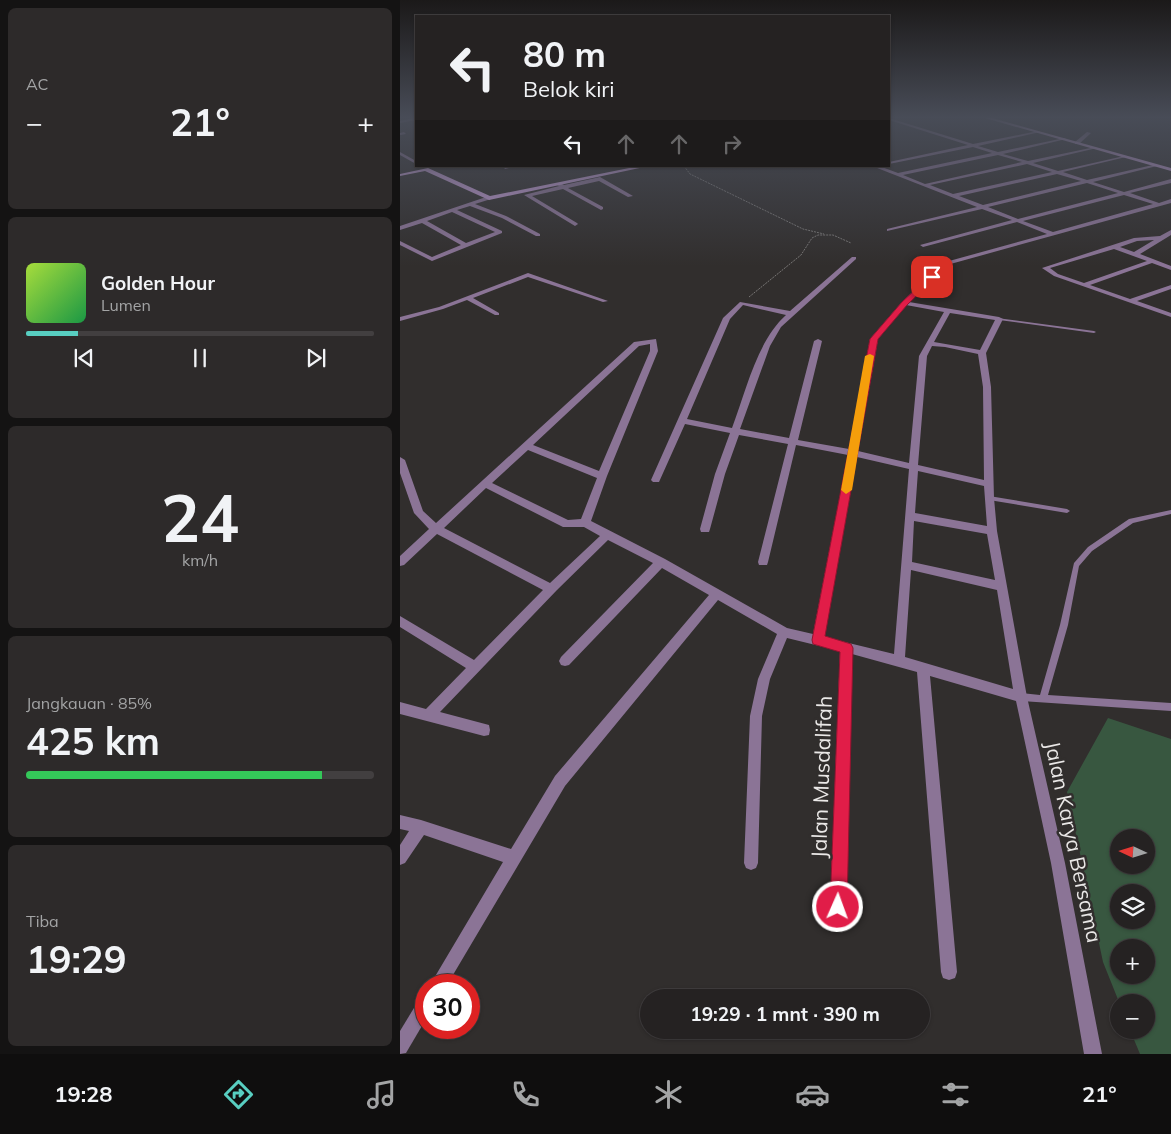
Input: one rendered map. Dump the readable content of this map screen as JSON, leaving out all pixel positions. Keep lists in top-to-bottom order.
{
  "streets": {
    "street": ["Jalan Musdalifah", "Jalan Karya Bersama"]
  },
  "north": "left",
  "page": {
    "tile": [
      "AC",
      ["24", "km/h"],
      ["Jangkauan · 85%", "425 km"],
      ["Tiba", "19:29"]
    ],
    "turn": ["80 m", "Belok kiri"],
    "heat": ["−", "21°", "+"],
    "song": ["Golden Hour", "Lumen"],
    "map_buttons": ["+", "−"],
    "limit": "30",
    "trip": "19:29 · 1 mnt · 390 m",
    "tabs": ["19:28", "21°"]
  }
}
